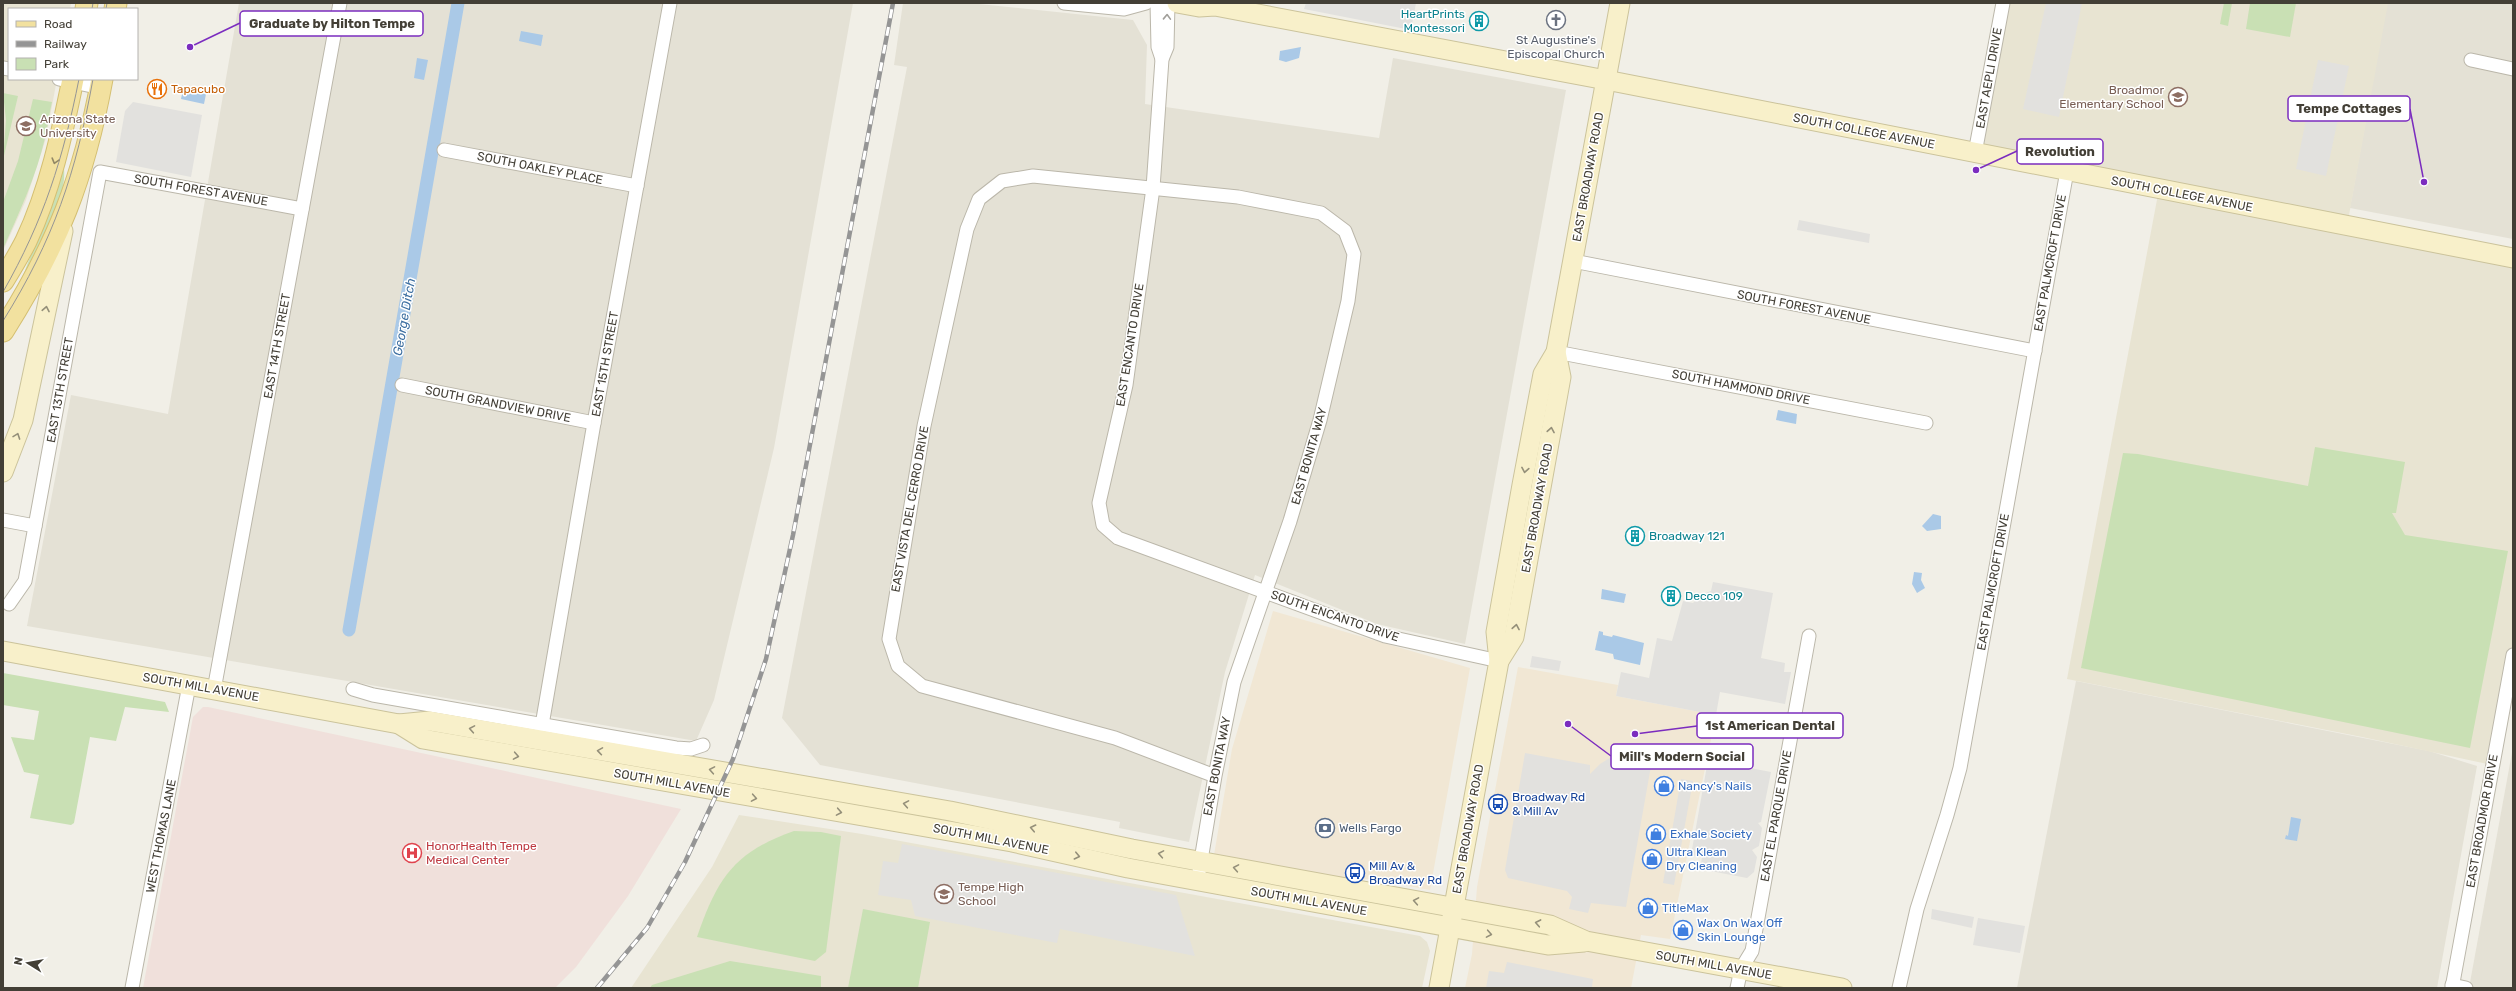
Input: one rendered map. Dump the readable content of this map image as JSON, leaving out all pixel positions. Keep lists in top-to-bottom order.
{
  "streets": {
    "main road": ["SOUTH COLLEGE AVENUE", "EAST BROADWAY ROAD", "SOUTH MILL AVENUE"],
    "street": [
      "EAST AEPLI DRIVE",
      "SOUTH OAKLEY PLACE",
      "SOUTH FOREST AVENUE",
      "EAST PALMCROFT DRIVE",
      "EAST ENCANTO DRIVE",
      "EAST 14TH STREET",
      "EAST 15TH STREET",
      "SOUTH HAMMOND DRIVE",
      "EAST 13TH STREET",
      "SOUTH GRANDVIEW DRIVE",
      "EAST BONITA WAY",
      "EAST VISTA DEL CERRO DRIVE",
      "SOUTH ENCANTO DRIVE",
      "EAST EL PARQUE DRIVE",
      "EAST BROADMOR DRIVE",
      "WEST THOMAS LANE"
    ]
  },
  "crossings": [
    ["EAST AEPLI DRIVE", "SOUTH COLLEGE AVENUE"],
    ["SOUTH COLLEGE AVENUE", "EAST BROADWAY ROAD"],
    ["SOUTH COLLEGE AVENUE", "EAST PALMCROFT DRIVE"],
    ["SOUTH OAKLEY PLACE", "EAST 15TH STREET"],
    ["EAST BROADWAY ROAD", "SOUTH FOREST AVENUE"],
    ["EAST BROADWAY ROAD", "SOUTH HAMMOND DRIVE"],
    ["EAST BROADWAY ROAD", "SOUTH ENCANTO DRIVE"],
    ["EAST BROADWAY ROAD", "SOUTH MILL AVENUE"],
    ["SOUTH FOREST AVENUE", "EAST PALMCROFT DRIVE"],
    ["SOUTH FOREST AVENUE", "EAST 14TH STREET"],
    ["SOUTH FOREST AVENUE", "EAST 13TH STREET"],
    ["EAST ENCANTO DRIVE", "EAST BONITA WAY"],
    ["EAST ENCANTO DRIVE", "EAST VISTA DEL CERRO DRIVE"],
    ["EAST ENCANTO DRIVE", "SOUTH ENCANTO DRIVE"],
    ["EAST 14TH STREET", "SOUTH MILL AVENUE"],
    ["EAST 15TH STREET", "SOUTH GRANDVIEW DRIVE"],
    ["EAST BONITA WAY", "EAST VISTA DEL CERRO DRIVE"],
    ["EAST BONITA WAY", "SOUTH ENCANTO DRIVE"],
    ["EAST BONITA WAY", "SOUTH MILL AVENUE"],
    ["SOUTH MILL AVENUE", "EAST EL PARQUE DRIVE"],
    ["SOUTH MILL AVENUE", "WEST THOMAS LANE"]
  ],
  "water": ["George Ditch"],
  "places": {
    "church": ["St Augustine's Episcopal Church"],
    "building": ["HeartPrints Montessori", "Broadway 121", "Decco 109"],
    "other": [
      "Graduate by Hilton Tempe",
      "Revolution",
      "Tempe Cottages",
      "Mill's Modern Social",
      "1st American Dental"
    ],
    "restaurant": ["Tapacubo"],
    "school or university": ["Broadmor Elementary School", "Arizona State University", "Tempe High School"],
    "shop": [
      "Nancy's Nails",
      "Exhale Society",
      "Ultra Klean Dry Cleaning",
      "TitleMax",
      "Wax On Wax Off Skin Lounge"
    ],
    "bus stop": ["Broadway Rd & Mill Av", "Mill Av & Broadway Rd"],
    "bank": ["Wells Fargo"],
    "hospital": ["HonorHealth Tempe Medical Center"]
  },
  "legend": ["Road", "Railway", "Park"],
  "north": "left"
}
